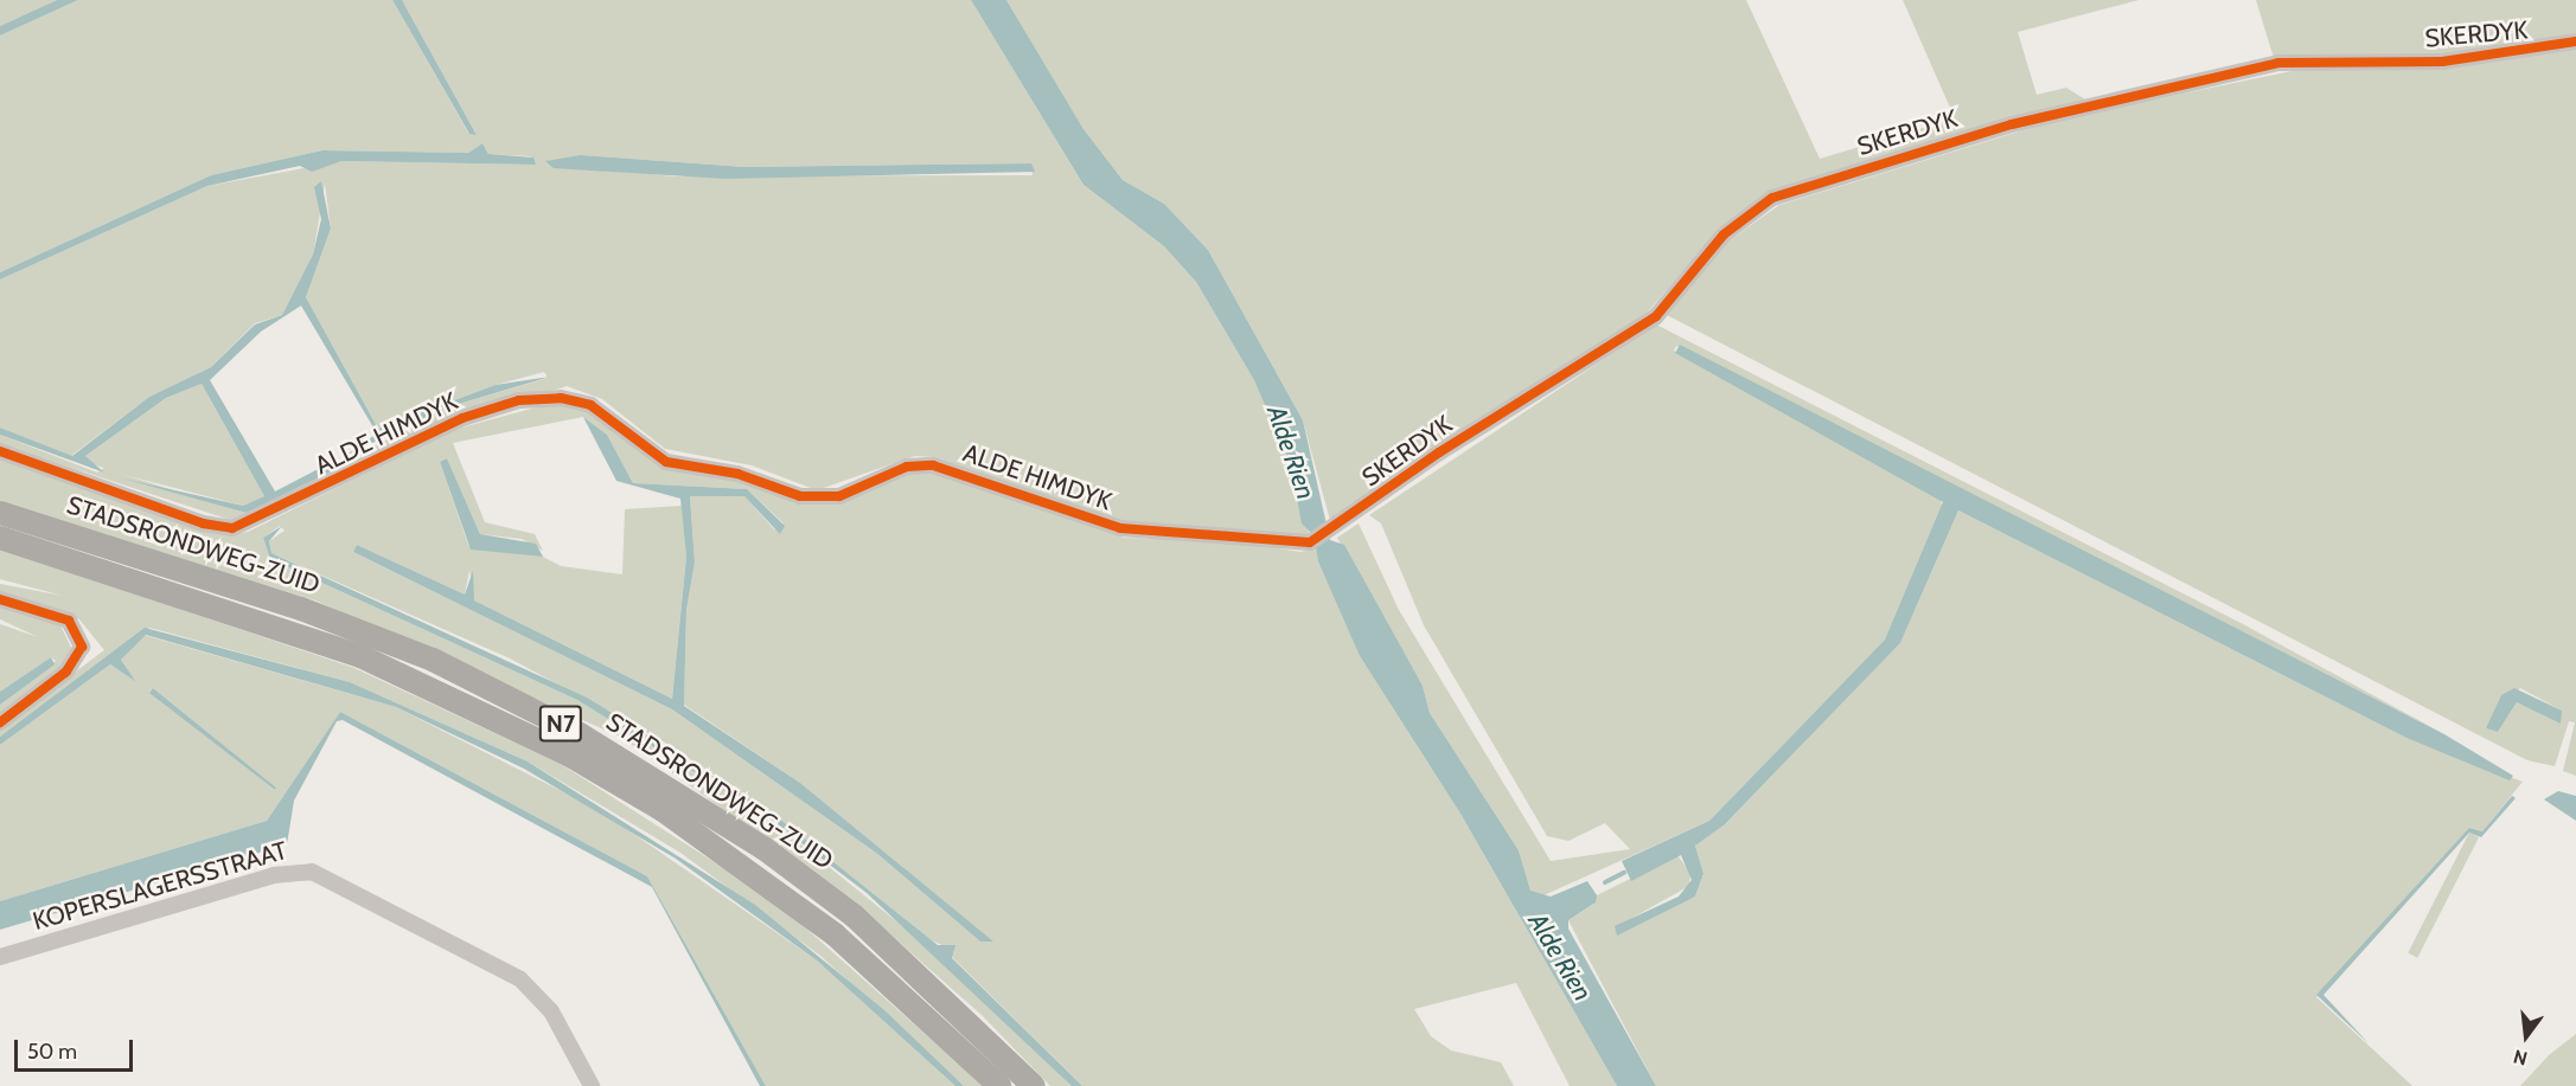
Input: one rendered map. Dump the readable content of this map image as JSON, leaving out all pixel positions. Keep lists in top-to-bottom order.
{
  "streets": {
    "highway": ["STADSRONDWEG-ZUID", "N7"],
    "street": ["SKERDYK", "ALDE HIMDYK", "KOPERSLAGERSSTRAAT"]
  },
  "crossings": [
    ["SKERDYK", "ALDE HIMDYK"]
  ],
  "water": ["Alde Rien"],
  "scale_bar": "50 m",
  "north": "bottom"
}
